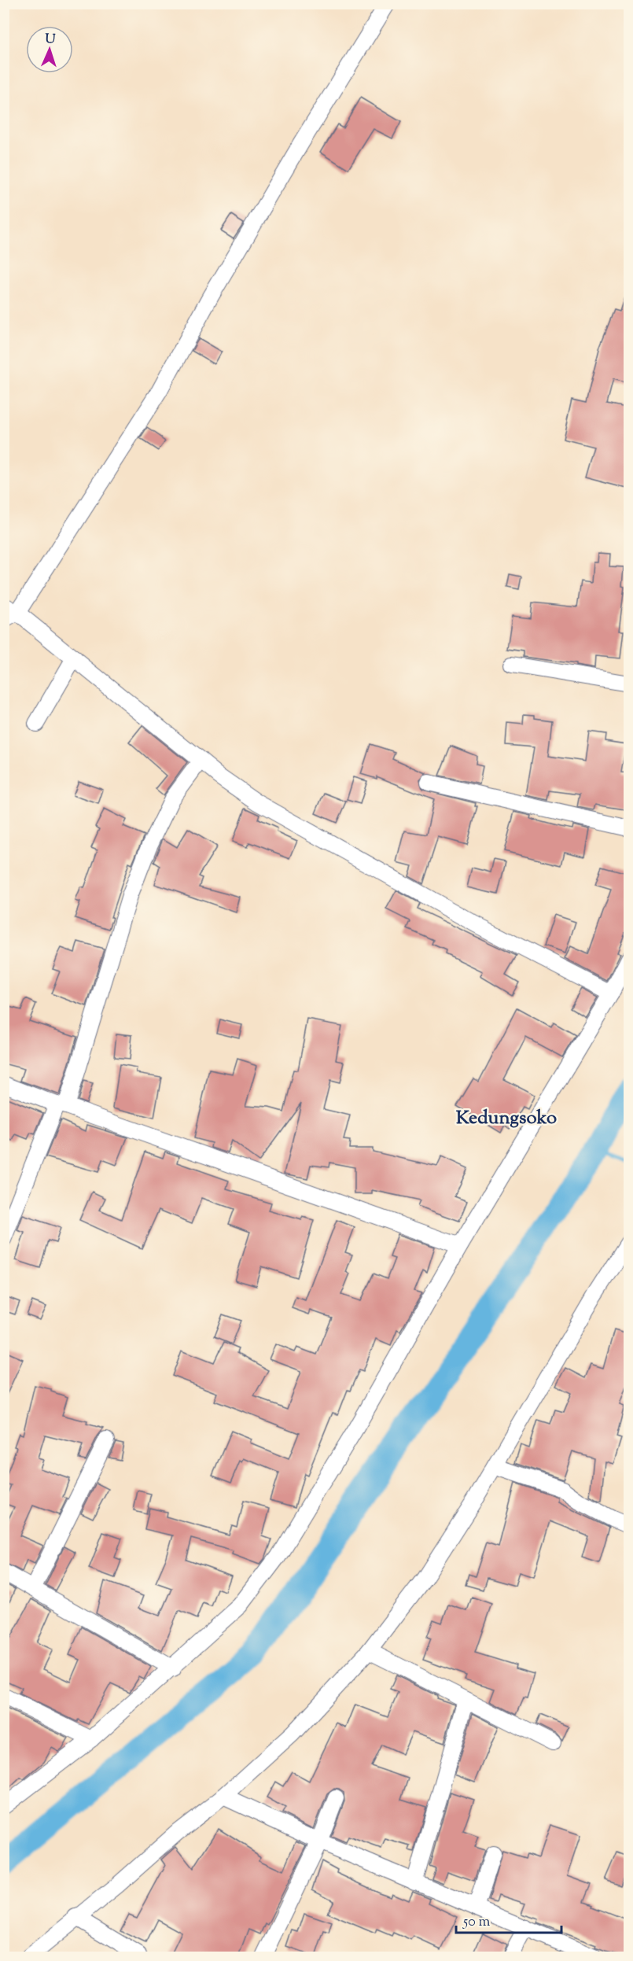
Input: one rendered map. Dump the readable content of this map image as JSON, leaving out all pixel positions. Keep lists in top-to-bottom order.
{
  "districts": ["Kedungsoko"],
  "scale_bar": "50 m",
  "north": "top"
}
